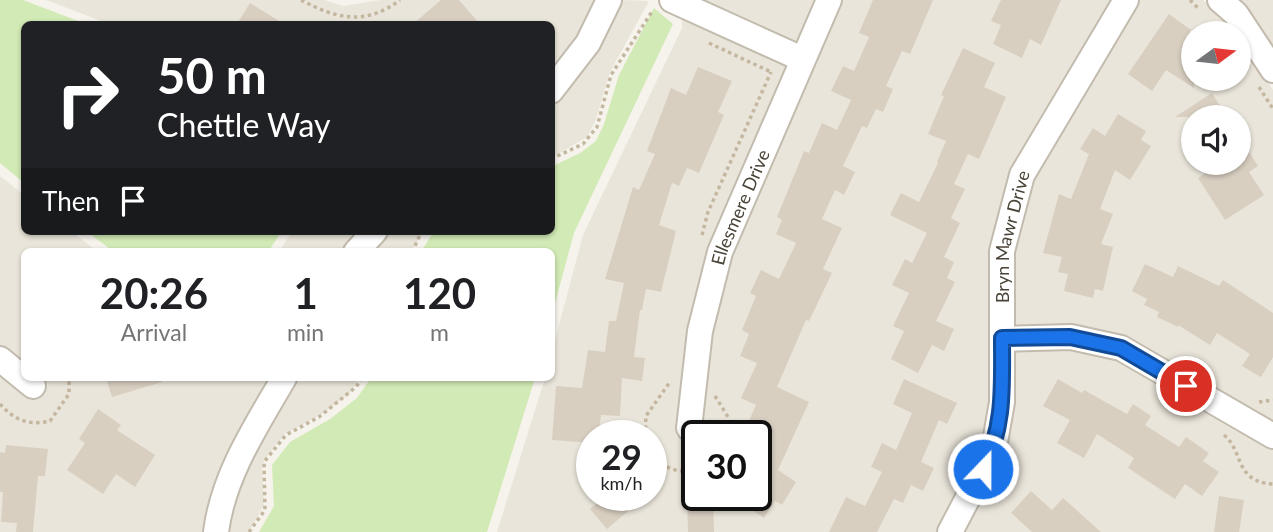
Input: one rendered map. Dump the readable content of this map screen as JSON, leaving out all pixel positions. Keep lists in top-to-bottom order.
{
  "streets": {
    "street": ["Ellesmere Drive", "Bryn Mawr Drive"]
  },
  "north": "right",
  "page": {
    "turn": ["50 m", "Chettle Way"],
    "then": "Then",
    "eta": [
      "20:26",
      "Arrival",
      "1",
      "min",
      "120",
      "m"
    ],
    "speed": "29 km/h",
    "limit": "30"
  }
}
